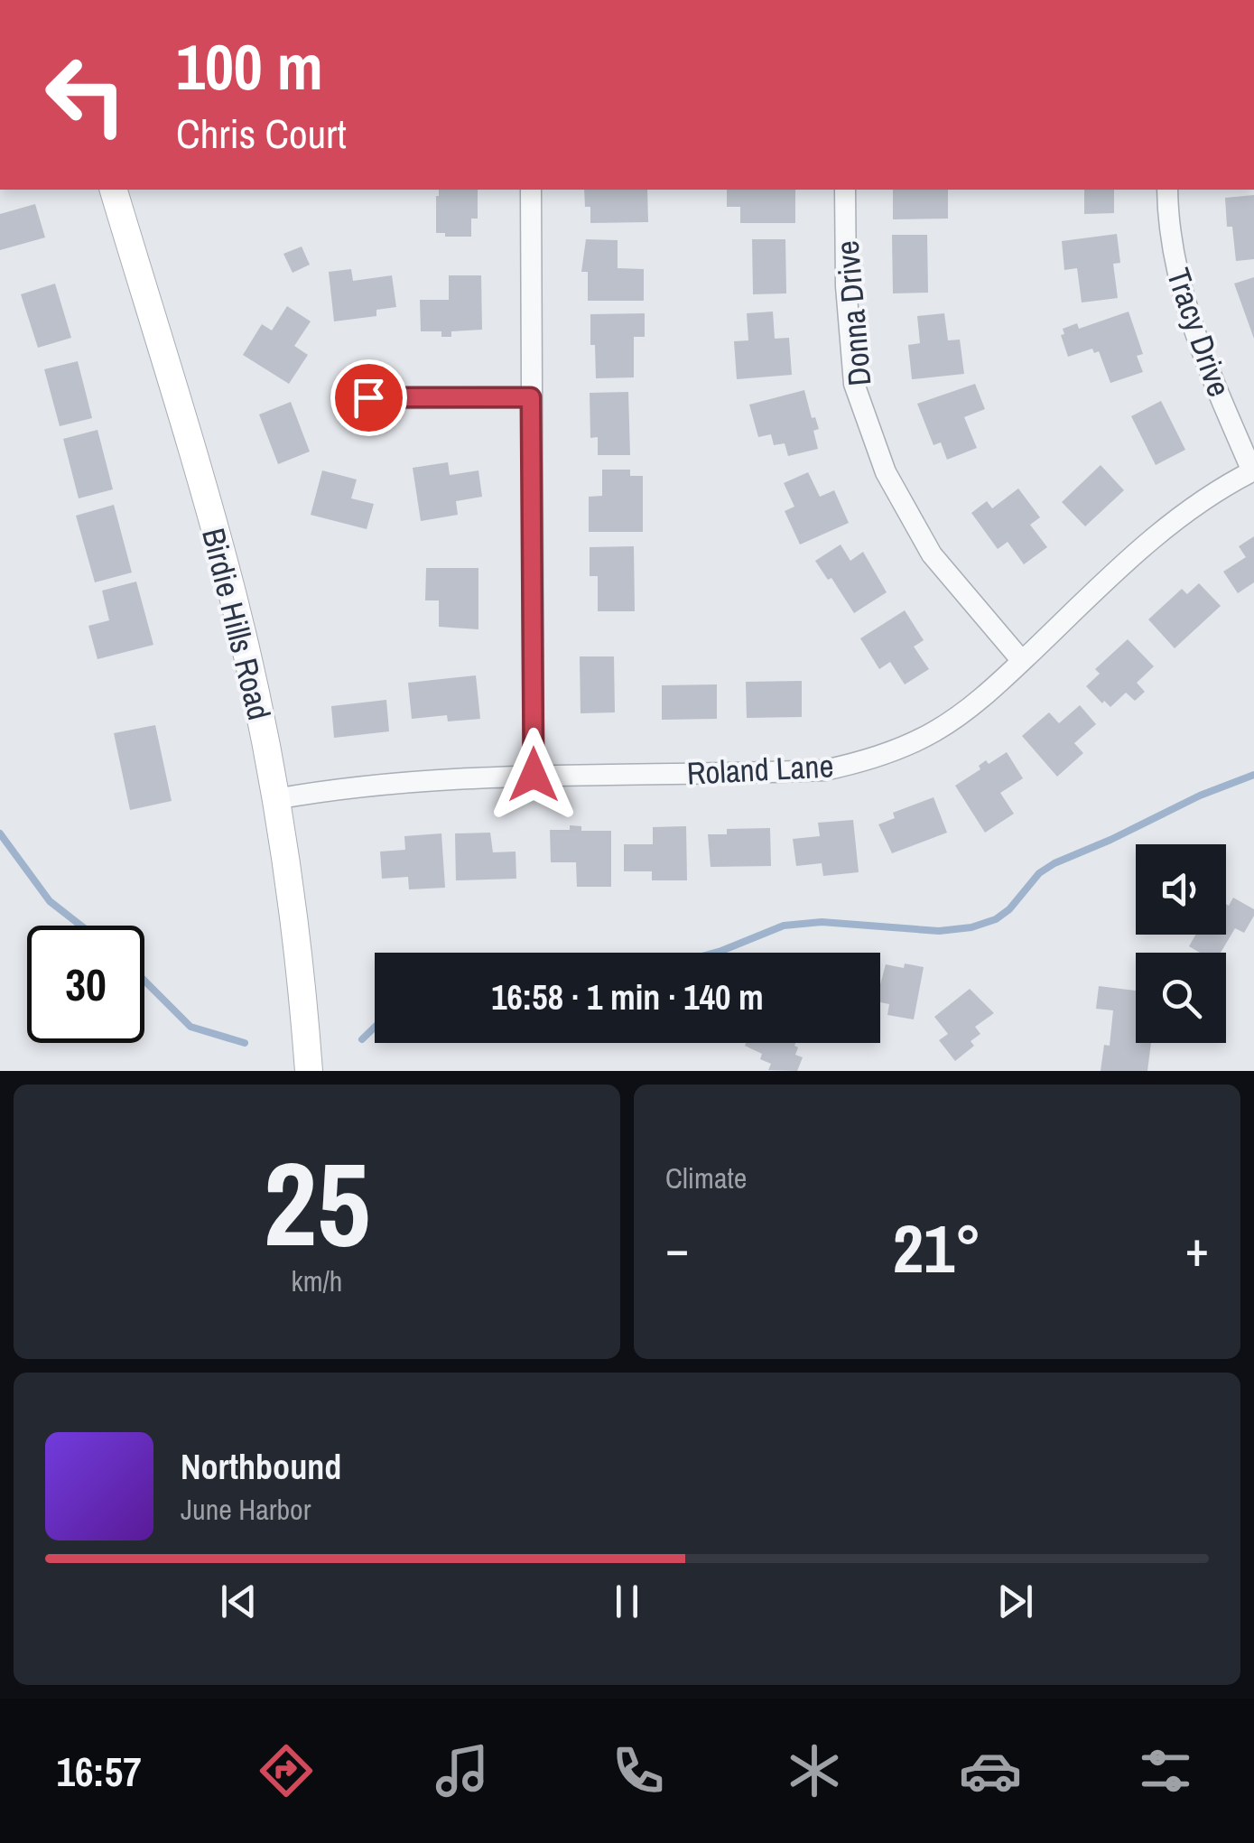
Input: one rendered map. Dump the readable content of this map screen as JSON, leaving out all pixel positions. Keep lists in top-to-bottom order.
{
  "streets": {
    "main road": ["Birdie Hills Road"],
    "street": ["Donna Drive", "Tracy Drive", "Roland Lane"]
  },
  "crossings": [
    ["Donna Drive", "Roland Lane"],
    ["Tracy Drive", "Roland Lane"],
    ["Birdie Hills Road", "Roland Lane"]
  ],
  "page": {
    "turn": ["100 m", "Chris Court"],
    "limit": "30",
    "trip": "16:58 · 1 min · 140 m",
    "tile": [
      ["25", "km/h"],
      "Climate"
    ],
    "heat": ["−", "21°", "+"],
    "song": ["Northbound", "June Harbor"],
    "tabs": "16:57"
  }
}
